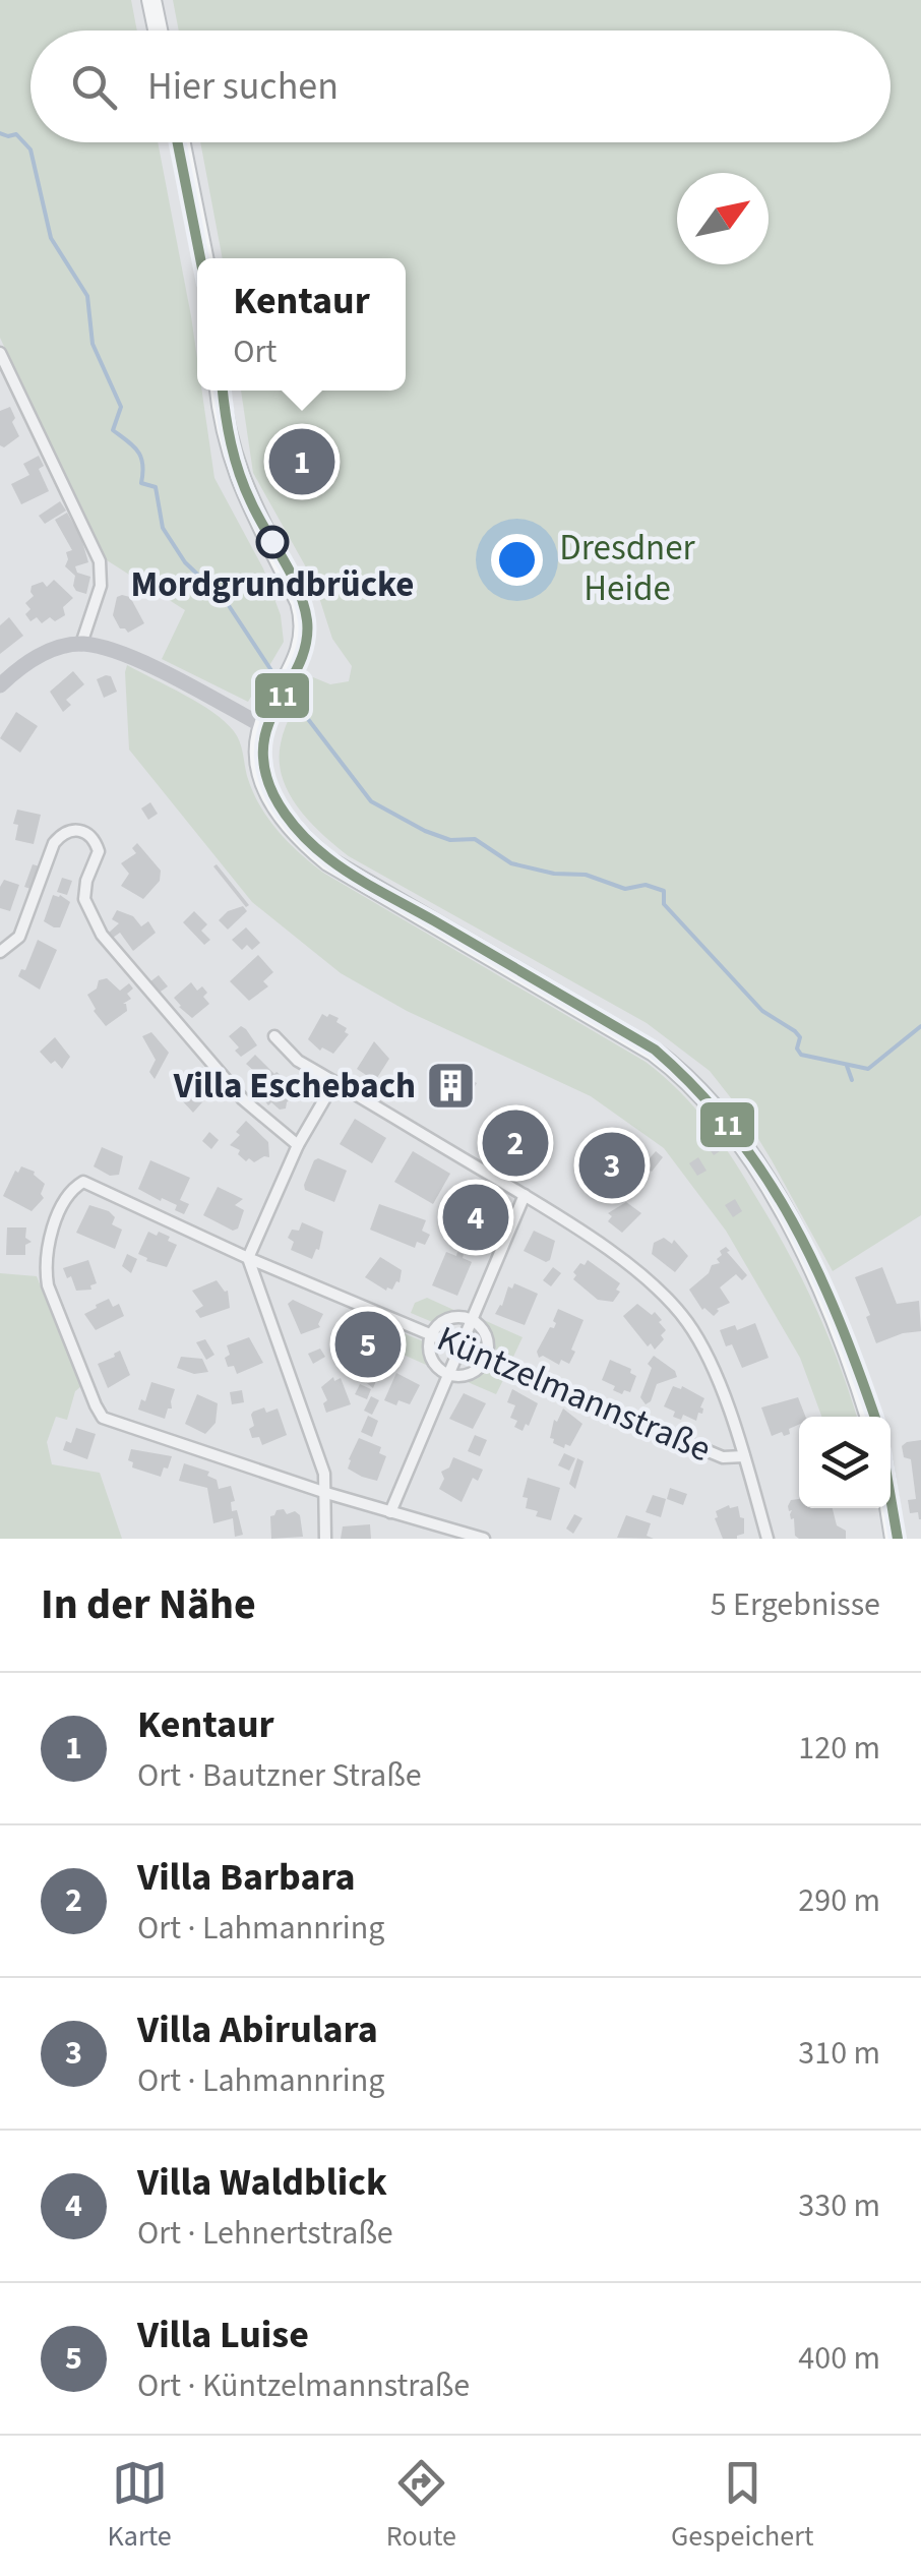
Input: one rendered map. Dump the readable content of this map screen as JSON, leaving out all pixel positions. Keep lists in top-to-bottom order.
{
  "streets": {
    "street": ["Küntzelmannstraße"]
  },
  "parks": ["Dresdner Heide"],
  "places": {
    "other": ["Mordgrundbrücke"],
    "building": ["Villa Eschebach"]
  },
  "lines": ["transit line 11"],
  "north": "top right",
  "page": {
    "search": "Hier suchen",
    "popup": ["Kentaur", "Ort"],
    "pins": [
      "1",
      "2",
      "3",
      "4",
      "5"
    ],
    "heading": ["In der Nähe", "5 Ergebnisse"],
    "list": [
      {
        "mark": "1",
        "name": "Kentaur",
        "note": "Ort · Bautzner Straße",
        "value": "120 m"
      },
      {
        "mark": "2",
        "name": "Villa Barbara",
        "note": "Ort · Lahmannring",
        "value": "290 m"
      },
      {
        "mark": "3",
        "name": "Villa Abirulara",
        "note": "Ort · Lahmannring",
        "value": "310 m"
      },
      {
        "mark": "4",
        "name": "Villa Waldblick",
        "note": "Ort · Lehnertstraße",
        "value": "330 m"
      },
      {
        "mark": "5",
        "name": "Villa Luise",
        "note": "Ort · Küntzelmannstraße",
        "value": "400 m"
      }
    ],
    "nav": ["Karte", "Route", "Gespeichert"]
  }
}
